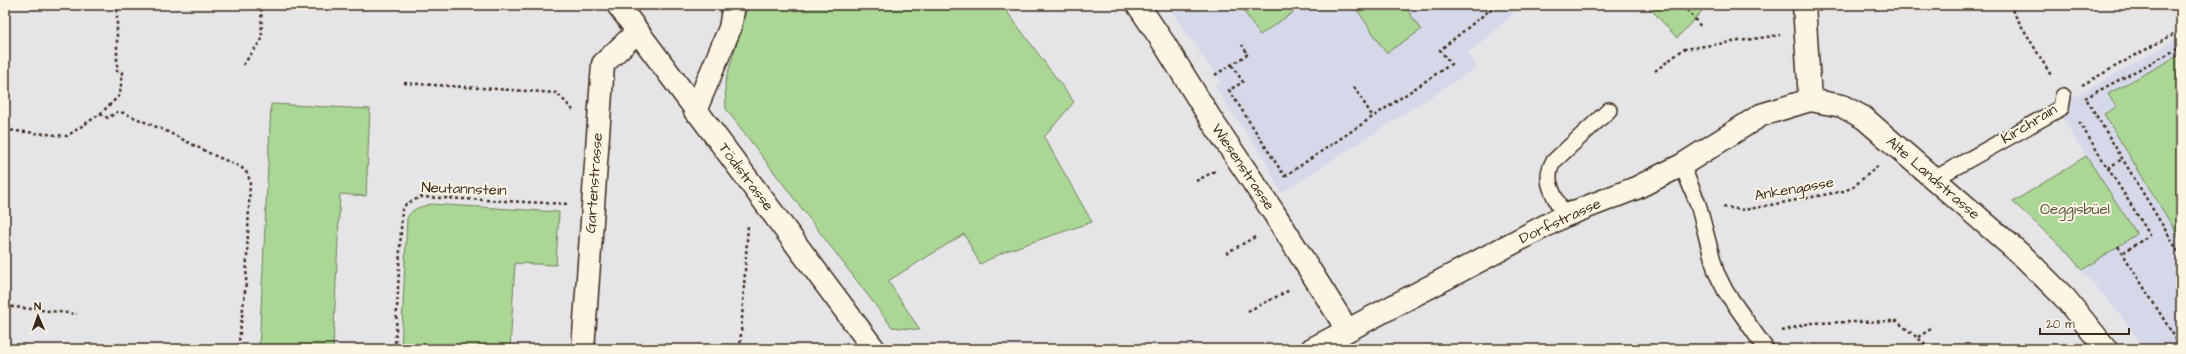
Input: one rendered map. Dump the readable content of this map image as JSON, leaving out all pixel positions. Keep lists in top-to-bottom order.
{
  "streets": {
    "street": [
      "Wiesenstrasse",
      "Tödistrasse",
      "Alte Landstrasse",
      "Gartenstrasse",
      "Dorfstrasse"
    ],
    "lane": ["Kirchrain"],
    "path": ["Neutannstein", "Ankengasse"]
  },
  "crossings": [
    ["Kirchrain", "Alte Landstrasse"],
    ["Wiesenstrasse", "Dorfstrasse"],
    ["Tödistrasse", "Gartenstrasse"],
    ["Alte Landstrasse", "Dorfstrasse"]
  ],
  "parks": ["Oeggisbüel"],
  "scale_bar": "20 m",
  "north": "top"
}
